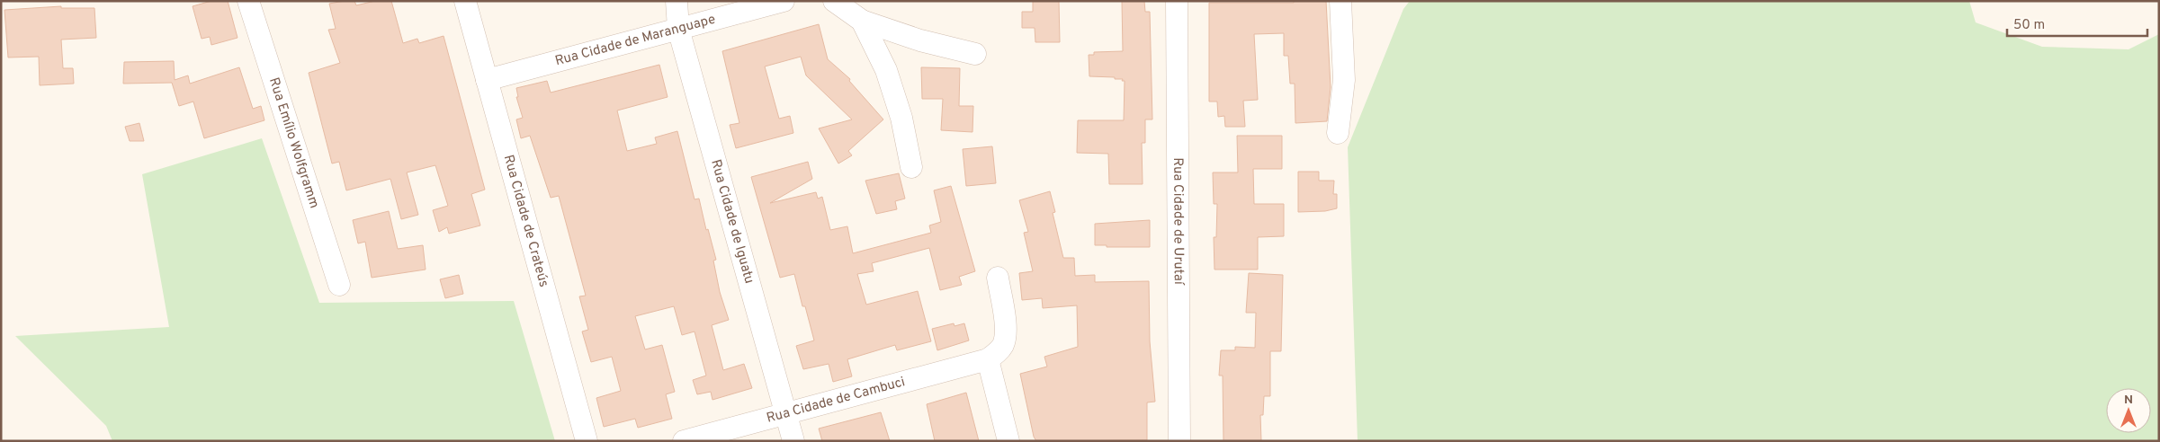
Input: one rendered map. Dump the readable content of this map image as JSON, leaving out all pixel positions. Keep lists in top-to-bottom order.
{
  "streets": {
    "street": [
      "Rua Cidade de Maranguape",
      "Rua Emílio Wolfgramm",
      "Rua Cidade de Crateús",
      "Rua Cidade de Urutaí",
      "Rua Cidade de Iguatu",
      "Rua Cidade de Cambuci"
    ]
  },
  "crossings": [
    ["Rua Cidade de Maranguape", "Rua Cidade de Crateús"],
    ["Rua Cidade de Maranguape", "Rua Cidade de Iguatu"],
    ["Rua Cidade de Iguatu", "Rua Cidade de Cambuci"]
  ],
  "scale_bar": "50 m",
  "north": "top"
}
